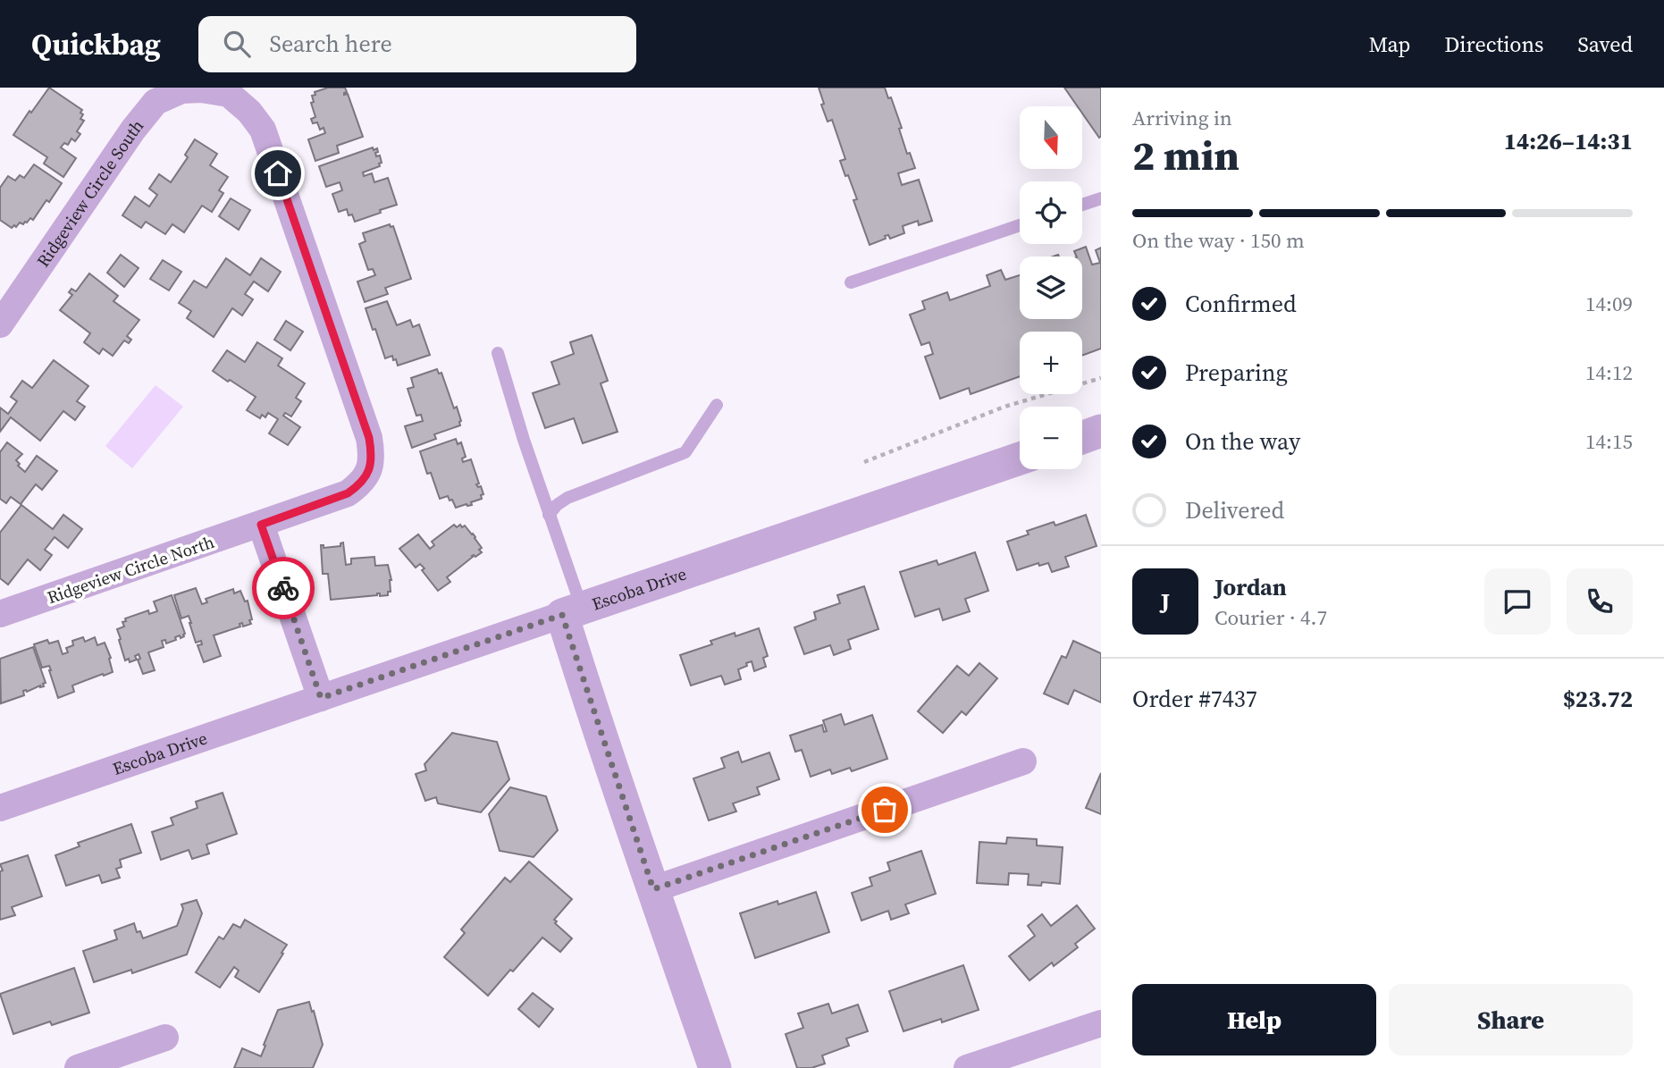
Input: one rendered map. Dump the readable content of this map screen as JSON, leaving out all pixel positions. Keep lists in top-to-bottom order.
{
  "streets": {
    "street": ["Ridgeview Circle South", "Ridgeview Circle North", "Escoba Drive"]
  },
  "crossings": [
    ["Ridgeview Circle South", "Ridgeview Circle North"]
  ],
  "north": "bottom",
  "page": {
    "header": "Quickbag",
    "search": "Search here",
    "nav": ["Map", "Directions", "Saved"],
    "heading": ["2 min", "Arriving in", "14:26–14:31"],
    "panel": [
      "Jordan",
      "Courier · 4.7",
      "Order #7437",
      "$23.72"
    ],
    "map_buttons": ["+", "−"],
    "bar": "On the way · 150 m",
    "list": [
      ["Confirmed", "14:09"],
      ["Preparing", "14:12"],
      ["On the way", "14:15"],
      "Delivered"
    ],
    "round": "J",
    "buttons": ["Help", "Share"]
  }
}
